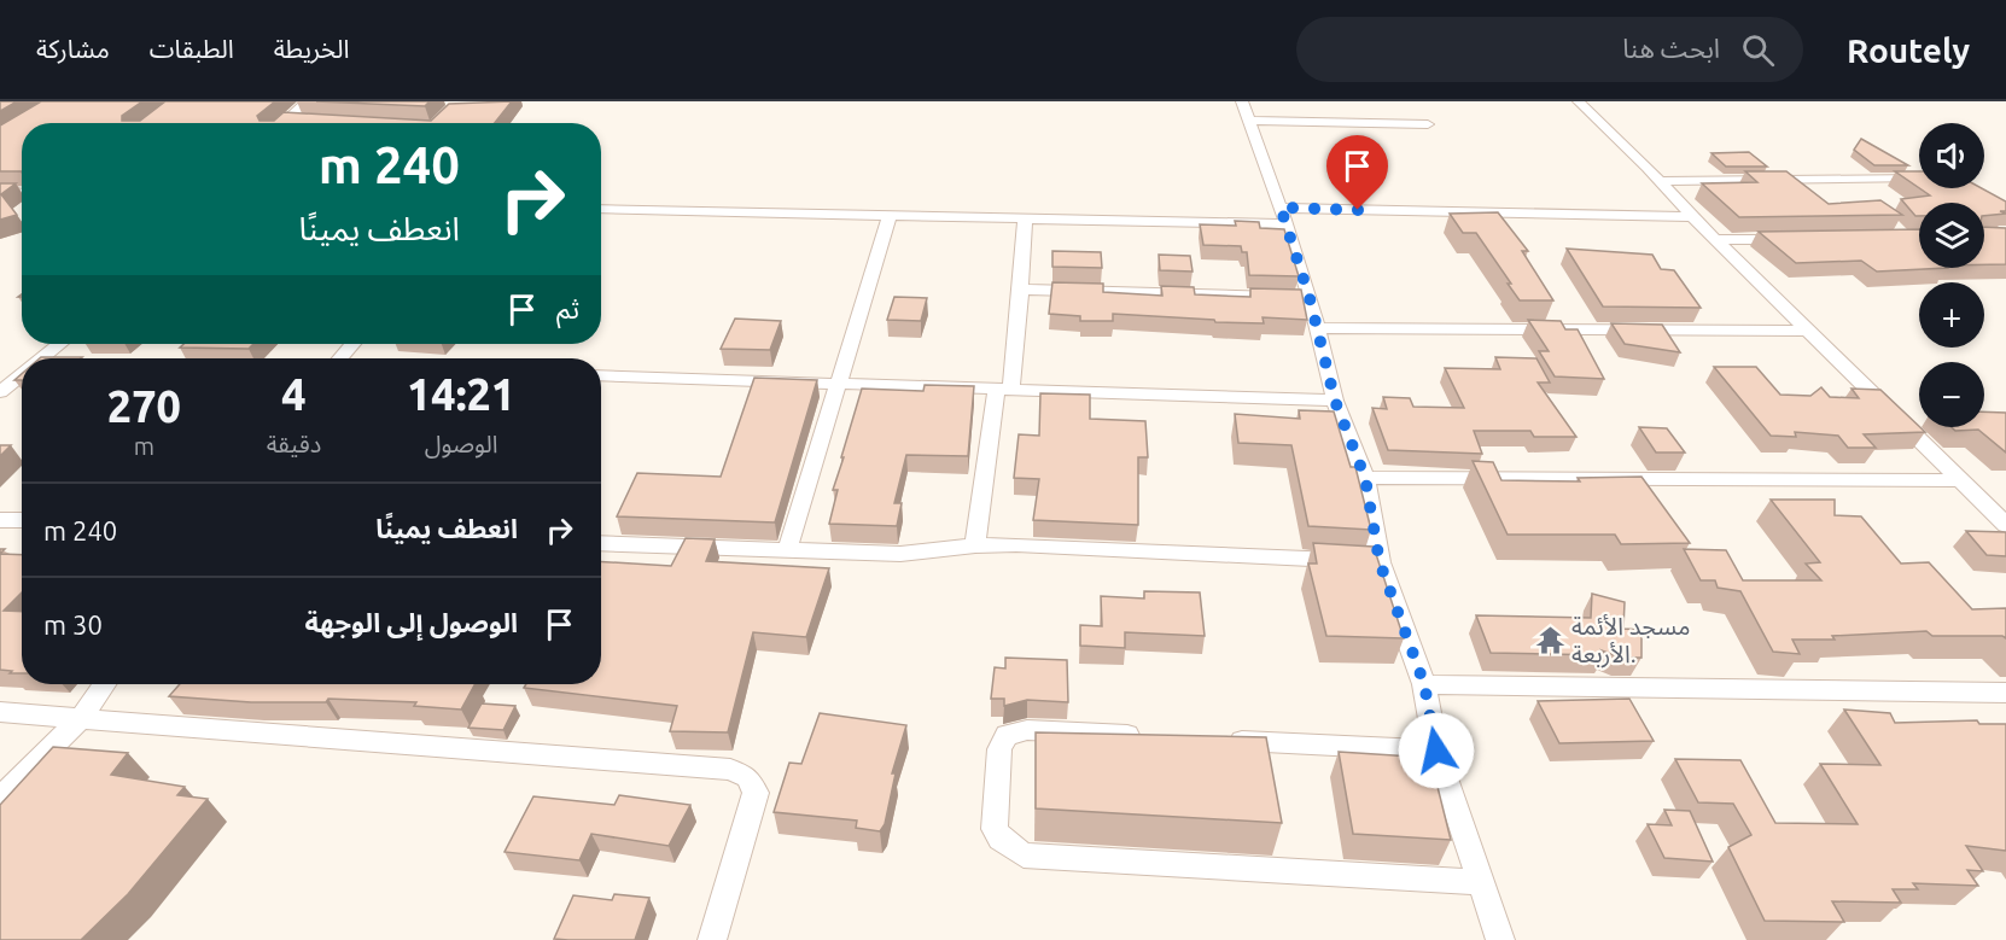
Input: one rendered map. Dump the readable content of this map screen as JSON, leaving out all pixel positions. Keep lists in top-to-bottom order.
{
  "places": {
    "temple": ["مسجد الأئمة الأربعة."]
  },
  "page": {
    "header": "Routely",
    "search": "ابحث هنا",
    "nav": ["الخريطة", "الطبقات", "مشاركة"],
    "map_buttons": ["+", "−"],
    "turn": ["240 m", "انعطف يمينًا"],
    "then": "ثم",
    "eta": [
      "14:21",
      "الوصول",
      "4",
      "دقيقة",
      "270",
      "m"
    ],
    "list": [
      {
        "name": "انعطف يمينًا",
        "value": "240 m"
      },
      {
        "name": "الوصول إلى الوجهة",
        "value": "30 m"
      }
    ]
  }
}
